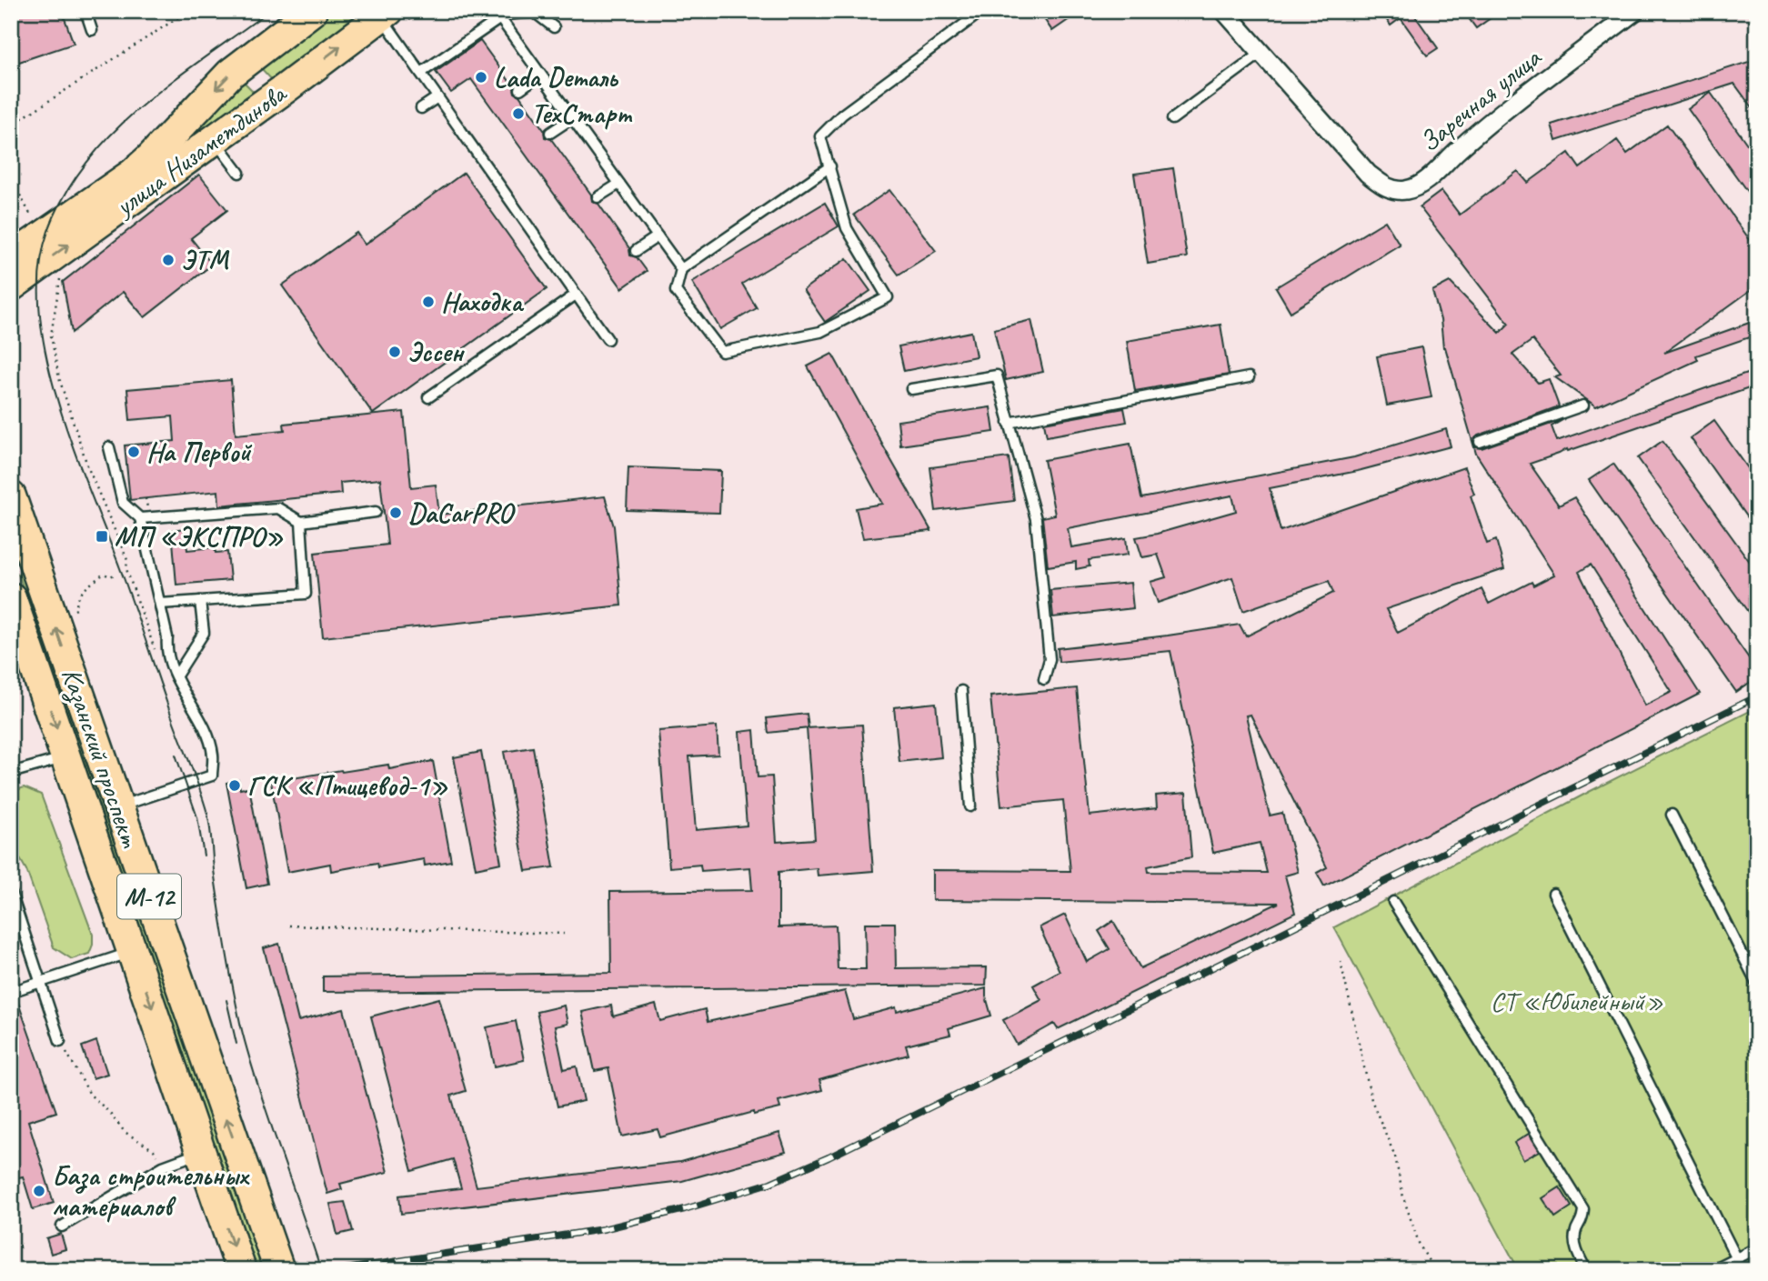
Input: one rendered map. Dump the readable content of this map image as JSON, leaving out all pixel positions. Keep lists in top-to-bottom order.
{
  "streets": {
    "main road": ["улица Низаметдинова", "Казанский проспект", "М-12"],
    "street": ["Заречная улица"]
  },
  "parks": ["СТ «Юбилейный»"],
  "places": {
    "other": [
      "Lada Dеталь",
      "ТехСтарт",
      "ЭТМ",
      "Находка",
      "Эссен",
      "На Первой",
      "DaCarPRO",
      "ГСК «Птицевод-1»",
      "База строительных материалов"
    ],
    "transit": ["МП «ЭКСПРО»"]
  }
}
